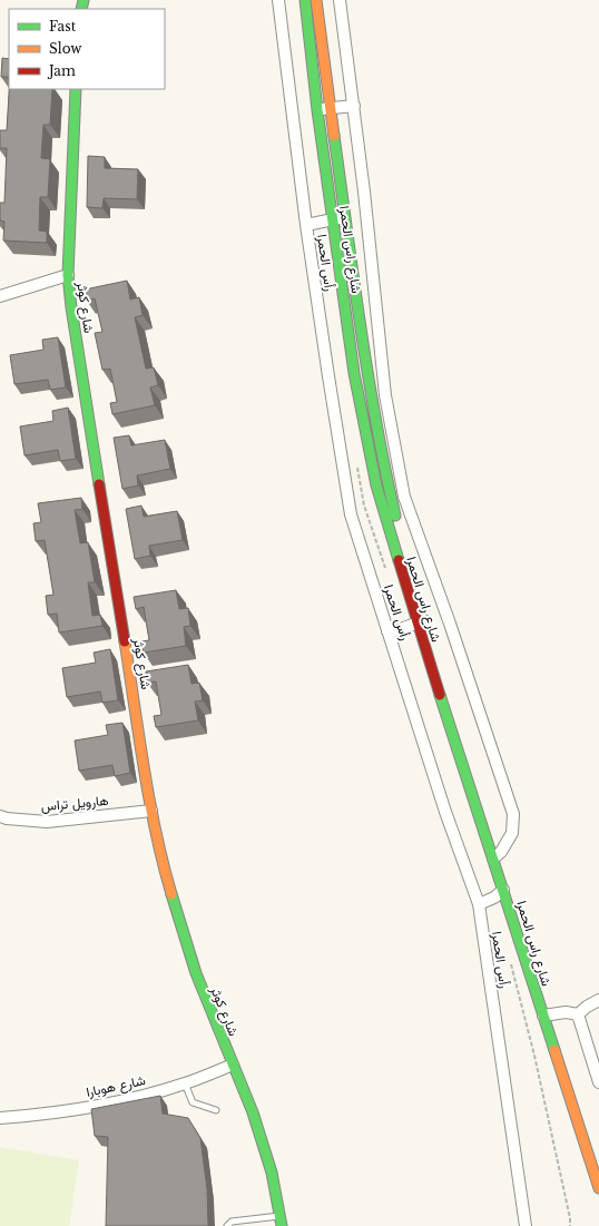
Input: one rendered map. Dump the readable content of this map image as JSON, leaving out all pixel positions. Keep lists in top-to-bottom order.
{
  "streets": {
    "street": [
      "شارع راس الحمرا",
      "رأس الحمرا",
      "شارع كوثر",
      "هارويل تراس",
      "شارع هوبارا"
    ]
  },
  "crossings": [
    ["شارع كوثر", "هارويل تراس"],
    ["شارع كوثر", "شارع هوبارا"]
  ],
  "legend": ["Fast", "Slow", "Jam"]
}
